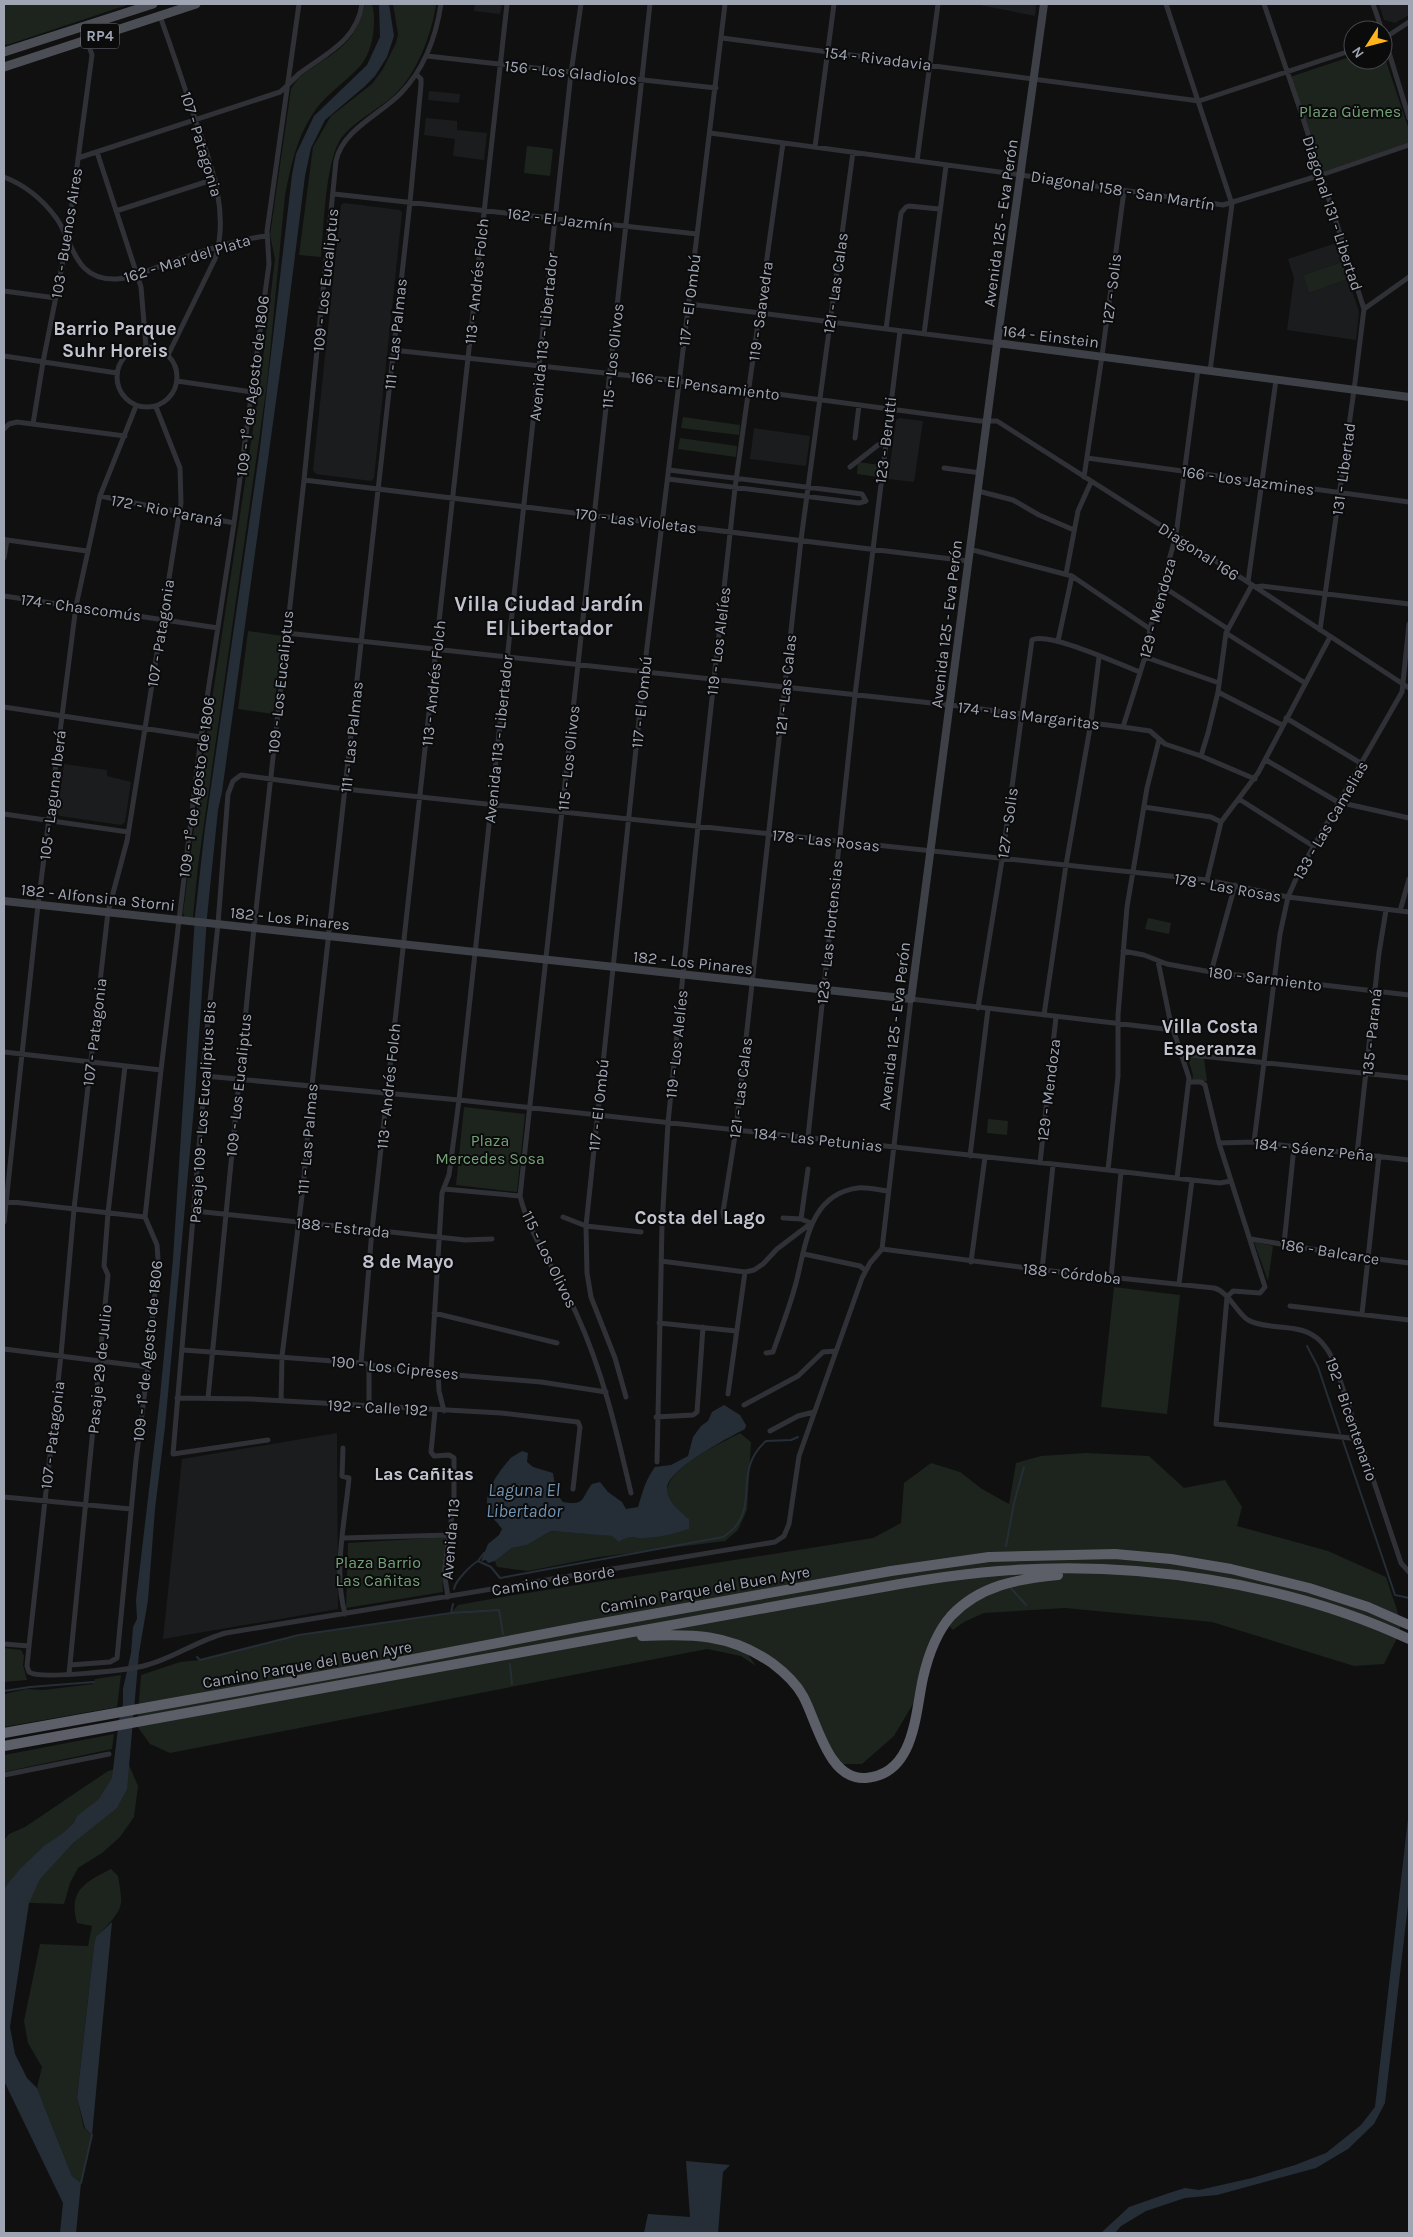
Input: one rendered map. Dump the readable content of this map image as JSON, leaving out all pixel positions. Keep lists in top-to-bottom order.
{
  "streets": {
    "highway": ["Camino Parque del Buen Ayre"],
    "main road": ["RP4"],
    "street": [
      "154 - Rivadavia",
      "156 - Los Gladiolos",
      "107 - Patagonia",
      "Diagonal 158 - San Martín",
      "Diagonal 131 - Libertad",
      "162 - El Jazmín",
      "Avenida 125 - Eva Perón",
      "103 - Buenos Aires",
      "162 - Mar del Plata",
      "109 - Los Eucaliptus",
      "113 - Andrés Folch",
      "121 - Las Calas",
      "127 - Solis",
      "117 - El Ombú",
      "119 - Saavedra",
      "111 - Las Palmas",
      "164 - Einstein",
      "Avenida 113 - Libertador",
      "115 - Los Olivos",
      "166 - El Pensamiento",
      "109 - 1° de Agosto de 1806",
      "123 - Berutti",
      "131 - Libertad",
      "166 - Los Jazmines",
      "172 - Rio Paraná",
      "170 - Las Violetas",
      "Diagonal 166",
      "174 - Chascomús",
      "129 - Mendoza",
      "119 - Los Alelíes",
      "174 - Las Margaritas",
      "105 - Laguna Iberá",
      "133 - Las Camelias",
      "178 - Las Rosas",
      "182 - Alfonsina Storni",
      "182 - Los Pinares",
      "123 - Las Hortensias",
      "180 - Sarmiento",
      "135 - Paraná",
      "Pasaje 109 - Los Eucaliptus Bis",
      "184 - Las Petunias",
      "184 - Sáenz Peña",
      "188 - Estrada",
      "186 - Balcarce",
      "188 - Córdoba",
      "190 - Los Cipreses",
      "Pasaje 29 de Julio",
      "192 - Calle 192",
      "192 - Bicentenario",
      "Avenida 113",
      "Camino de Borde"
    ]
  },
  "crossings": [
    ["RP4", "107 - Patagonia"],
    ["RP4", "103 - Buenos Aires"],
    ["154 - Rivadavia", "Avenida 125 - Eva Perón"],
    ["154 - Rivadavia", "117 - El Ombú"],
    ["156 - Los Gladiolos", "109 - Los Eucaliptus"],
    ["156 - Los Gladiolos", "113 - Andrés Folch"],
    ["156 - Los Gladiolos", "117 - El Ombú"],
    ["156 - Los Gladiolos", "Avenida 113 - Libertador"],
    ["156 - Los Gladiolos", "115 - Los Olivos"],
    ["107 - Patagonia", "162 - Mar del Plata"],
    ["107 - Patagonia", "172 - Rio Paraná"],
    ["107 - Patagonia", "174 - Chascomús"],
    ["107 - Patagonia", "105 - Laguna Iberá"],
    ["107 - Patagonia", "182 - Alfonsina Storni"],
    ["107 - Patagonia", "Camino de Borde"],
    ["Diagonal 158 - San Martín", "Diagonal 131 - Libertad"],
    ["Diagonal 158 - San Martín", "Avenida 125 - Eva Perón"],
    ["Diagonal 158 - San Martín", "121 - Las Calas"],
    ["Diagonal 158 - San Martín", "127 - Solis"],
    ["Diagonal 158 - San Martín", "117 - El Ombú"],
    ["Diagonal 158 - San Martín", "119 - Saavedra"],
    ["Diagonal 131 - Libertad", "131 - Libertad"],
    ["162 - El Jazmín", "109 - Los Eucaliptus"],
    ["162 - El Jazmín", "113 - Andrés Folch"],
    ["162 - El Jazmín", "117 - El Ombú"],
    ["162 - El Jazmín", "111 - Las Palmas"],
    ["162 - El Jazmín", "Avenida 113 - Libertador"],
    ["162 - El Jazmín", "115 - Los Olivos"],
    ["Avenida 125 - Eva Perón", "164 - Einstein"],
    ["Avenida 125 - Eva Perón", "166 - El Pensamiento"],
    ["Avenida 125 - Eva Perón", "170 - Las Violetas"],
    ["Avenida 125 - Eva Perón", "Diagonal 166"],
    ["Avenida 125 - Eva Perón", "174 - Las Margaritas"],
    ["Avenida 125 - Eva Perón", "178 - Las Rosas"],
    ["Avenida 125 - Eva Perón", "182 - Los Pinares"],
    ["Avenida 125 - Eva Perón", "184 - Las Petunias"],
    ["Avenida 125 - Eva Perón", "188 - Córdoba"],
    ["Avenida 125 - Eva Perón", "Camino de Borde"],
    ["103 - Buenos Aires", "162 - Mar del Plata"],
    ["162 - Mar del Plata", "109 - 1° de Agosto de 1806"],
    ["109 - Los Eucaliptus", "111 - Las Palmas"],
    ["109 - Los Eucaliptus", "170 - Las Violetas"],
    ["109 - Los Eucaliptus", "174 - Las Margaritas"],
    ["109 - Los Eucaliptus", "178 - Las Rosas"],
    ["109 - Los Eucaliptus", "182 - Los Pinares"],
    ["109 - Los Eucaliptus", "184 - Las Petunias"],
    ["109 - Los Eucaliptus", "188 - Estrada"],
    ["109 - Los Eucaliptus", "190 - Los Cipreses"],
    ["109 - Los Eucaliptus", "192 - Calle 192"],
    ["113 - Andrés Folch", "166 - El Pensamiento"],
    ["113 - Andrés Folch", "170 - Las Violetas"],
    ["113 - Andrés Folch", "174 - Las Margaritas"],
    ["113 - Andrés Folch", "178 - Las Rosas"],
    ["113 - Andrés Folch", "182 - Los Pinares"],
    ["113 - Andrés Folch", "184 - Las Petunias"],
    ["113 - Andrés Folch", "188 - Estrada"],
    ["113 - Andrés Folch", "190 - Los Cipreses"],
    ["121 - Las Calas", "164 - Einstein"],
    ["121 - Las Calas", "166 - El Pensamiento"],
    ["121 - Las Calas", "170 - Las Violetas"],
    ["121 - Las Calas", "174 - Las Margaritas"],
    ["121 - Las Calas", "178 - Las Rosas"],
    ["121 - Las Calas", "182 - Los Pinares"],
    ["121 - Las Calas", "184 - Las Petunias"],
    ["127 - Solis", "164 - Einstein"],
    ["127 - Solis", "166 - Los Jazmines"],
    ["127 - Solis", "Diagonal 166"],
    ["127 - Solis", "174 - Las Margaritas"],
    ["127 - Solis", "178 - Las Rosas"],
    ["127 - Solis", "182 - Los Pinares"],
    ["117 - El Ombú", "164 - Einstein"],
    ["117 - El Ombú", "166 - El Pensamiento"],
    ["117 - El Ombú", "170 - Las Violetas"],
    ["117 - El Ombú", "174 - Las Margaritas"],
    ["117 - El Ombú", "178 - Las Rosas"],
    ["117 - El Ombú", "182 - Los Pinares"],
    ["117 - El Ombú", "184 - Las Petunias"],
    ["119 - Saavedra", "164 - Einstein"],
    ["119 - Saavedra", "166 - El Pensamiento"],
    ["119 - Saavedra", "119 - Los Alelíes"],
    ["111 - Las Palmas", "166 - El Pensamiento"],
    ["111 - Las Palmas", "170 - Las Violetas"],
    ["111 - Las Palmas", "174 - Las Margaritas"],
    ["111 - Las Palmas", "178 - Las Rosas"],
    ["111 - Las Palmas", "182 - Los Pinares"],
    ["111 - Las Palmas", "184 - Las Petunias"],
    ["111 - Las Palmas", "188 - Estrada"],
    ["111 - Las Palmas", "190 - Los Cipreses"],
    ["111 - Las Palmas", "192 - Calle 192"],
    ["164 - Einstein", "123 - Berutti"],
    ["164 - Einstein", "131 - Libertad"],
    ["164 - Einstein", "129 - Mendoza"],
    ["Avenida 113 - Libertador", "166 - El Pensamiento"],
    ["Avenida 113 - Libertador", "170 - Las Violetas"],
    ["Avenida 113 - Libertador", "174 - Las Margaritas"],
    ["Avenida 113 - Libertador", "178 - Las Rosas"],
    ["Avenida 113 - Libertador", "182 - Los Pinares"],
    ["Avenida 113 - Libertador", "184 - Las Petunias"],
    ["Avenida 113 - Libertador", "188 - Estrada"],
    ["Avenida 113 - Libertador", "190 - Los Cipreses"],
    ["115 - Los Olivos", "166 - El Pensamiento"],
    ["115 - Los Olivos", "170 - Las Violetas"],
    ["115 - Los Olivos", "174 - Las Margaritas"],
    ["115 - Los Olivos", "178 - Las Rosas"],
    ["115 - Los Olivos", "182 - Los Pinares"],
    ["115 - Los Olivos", "184 - Las Petunias"],
    ["115 - Los Olivos", "190 - Los Cipreses"],
    ["166 - El Pensamiento", "123 - Berutti"],
    ["166 - El Pensamiento", "Diagonal 166"],
    ["109 - 1° de Agosto de 1806", "172 - Rio Paraná"],
    ["109 - 1° de Agosto de 1806", "174 - Chascomús"],
    ["109 - 1° de Agosto de 1806", "182 - Alfonsina Storni"],
    ["109 - 1° de Agosto de 1806", "Pasaje 29 de Julio"],
    ["123 - Berutti", "170 - Las Violetas"],
    ["123 - Berutti", "123 - Las Hortensias"],
    ["131 - Libertad", "166 - Los Jazmines"],
    ["131 - Libertad", "Diagonal 166"],
    ["166 - Los Jazmines", "129 - Mendoza"],
    ["172 - Rio Paraná", "105 - Laguna Iberá"],
    ["170 - Las Violetas", "119 - Los Alelíes"],
    ["170 - Las Violetas", "123 - Las Hortensias"],
    ["Diagonal 166", "129 - Mendoza"],
    ["Diagonal 166", "133 - Las Camelias"],
    ["174 - Chascomús", "105 - Laguna Iberá"],
    ["129 - Mendoza", "174 - Las Margaritas"],
    ["129 - Mendoza", "178 - Las Rosas"],
    ["129 - Mendoza", "182 - Los Pinares"],
    ["129 - Mendoza", "184 - Las Petunias"],
    ["129 - Mendoza", "188 - Córdoba"],
    ["119 - Los Alelíes", "174 - Las Margaritas"],
    ["119 - Los Alelíes", "178 - Las Rosas"],
    ["119 - Los Alelíes", "182 - Los Pinares"],
    ["119 - Los Alelíes", "184 - Las Petunias"],
    ["174 - Las Margaritas", "123 - Las Hortensias"],
    ["105 - Laguna Iberá", "182 - Alfonsina Storni"],
    ["133 - Las Camelias", "178 - Las Rosas"],
    ["133 - Las Camelias", "180 - Sarmiento"],
    ["133 - Las Camelias", "184 - Sáenz Peña"],
    ["178 - Las Rosas", "123 - Las Hortensias"],
    ["178 - Las Rosas", "135 - Paraná"],
    ["178 - Las Rosas", "Pasaje 109 - Los Eucaliptus Bis"],
    ["182 - Alfonsina Storni", "182 - Los Pinares"],
    ["182 - Los Pinares", "123 - Las Hortensias"],
    ["182 - Los Pinares", "Pasaje 109 - Los Eucaliptus Bis"],
    ["123 - Las Hortensias", "184 - Las Petunias"],
    ["180 - Sarmiento", "135 - Paraná"],
    ["135 - Paraná", "184 - Sáenz Peña"],
    ["Pasaje 109 - Los Eucaliptus Bis", "184 - Las Petunias"],
    ["Pasaje 109 - Los Eucaliptus Bis", "188 - Estrada"],
    ["Pasaje 109 - Los Eucaliptus Bis", "190 - Los Cipreses"],
    ["Pasaje 109 - Los Eucaliptus Bis", "192 - Calle 192"],
    ["188 - Córdoba", "192 - Bicentenario"],
    ["188 - Córdoba", "Camino de Borde"],
    ["Pasaje 29 de Julio", "Camino de Borde"],
    ["192 - Calle 192", "Avenida 113"],
    ["Avenida 113", "Camino de Borde"]
  ],
  "districts": [
    "Barrio Parque Suhr Horeis",
    "Villa Ciudad Jardín El Libertador",
    "Villa Costa Esperanza",
    "Costa del Lago",
    "8 de Mayo",
    "Las Cañitas"
  ],
  "water": ["Laguna El Libertador"],
  "parks": ["Plaza Güemes", "Plaza Mercedes Sosa", "Plaza Barrio Las Cañitas"],
  "north": "bottom left"
}
